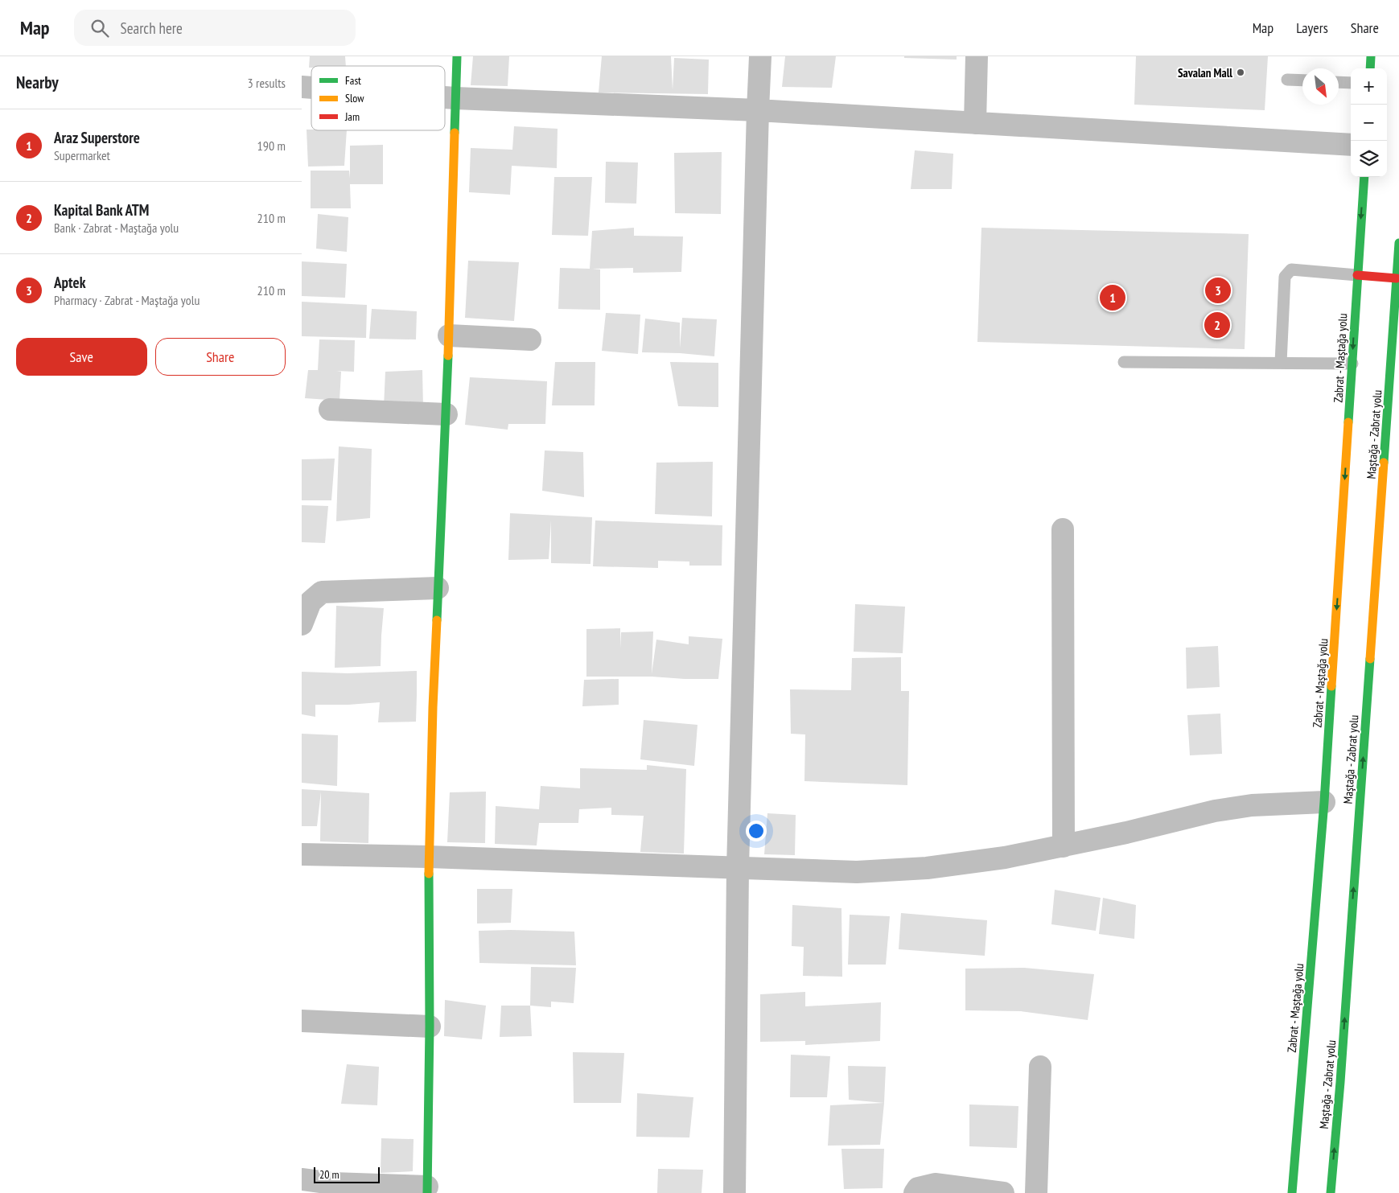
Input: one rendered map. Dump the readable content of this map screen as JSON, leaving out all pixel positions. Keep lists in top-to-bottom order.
{
  "streets": {
    "main road": ["Zabrat - Maştağa yolu", "Maştağa - Zabrat yolu"]
  },
  "one_way": ["Zabrat - Maştağa yolu", "Maştağa - Zabrat yolu"],
  "places": ["Savalan Mall"],
  "legend": ["Fast", "Slow", "Jam"],
  "scale_bar": "20 m",
  "north": "bottom right",
  "page": {
    "header": "Map",
    "search": "Search here",
    "nav": ["Map", "Layers", "Share"],
    "heading": ["Nearby", "3 results"],
    "map_buttons": ["+", "−"],
    "list": [
      {
        "mark": "1",
        "name": "Araz Superstore",
        "note": "Supermarket",
        "value": "190 m"
      },
      {
        "mark": "2",
        "name": "Kapital Bank ATM",
        "note": "Bank · Zabrat - Maştağa yolu",
        "value": "210 m"
      },
      {
        "mark": "3",
        "name": "Aptek",
        "note": "Pharmacy · Zabrat - Maştağa yolu",
        "value": "210 m"
      }
    ],
    "pins": ["3", "1", "2"],
    "buttons": ["Save", "Share"],
    "scale": "20 m"
  }
}
